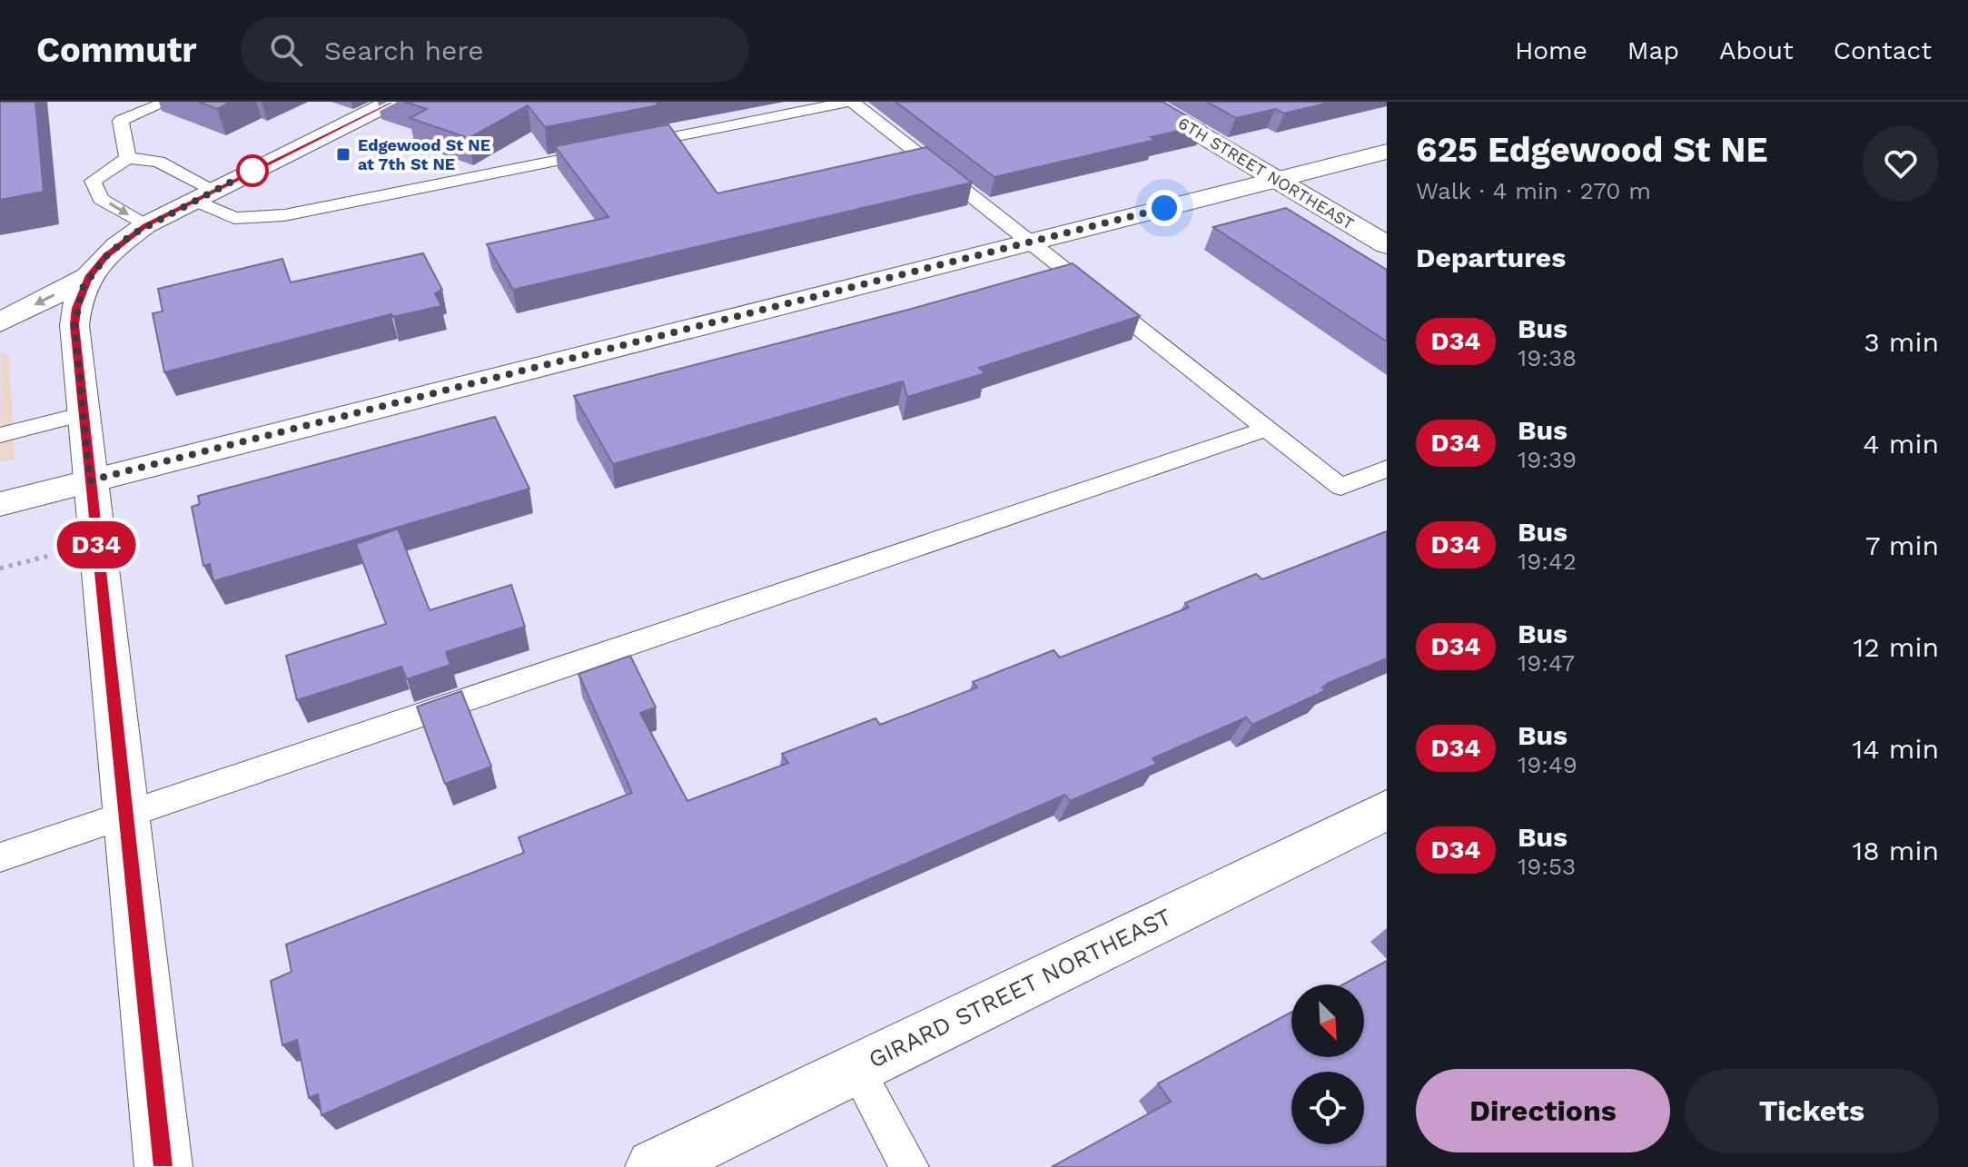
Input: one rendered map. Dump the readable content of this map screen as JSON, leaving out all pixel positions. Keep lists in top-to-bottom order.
{
  "streets": {
    "street": ["6TH STREET NORTHEAST", "GIRARD STREET NORTHEAST"]
  },
  "places": {
    "transit": ["Edgewood St NE at 7th St NE"]
  },
  "lines": ["bus line D34"],
  "north": "bottom right",
  "page": {
    "header": "Commutr",
    "search": "Search here",
    "nav": [
      "Home",
      "Map",
      "About",
      "Contact"
    ],
    "on_map": "D34",
    "heading": [
      ["625 Edgewood St NE", "Walk · 4 min · 270 m"],
      "Departures"
    ],
    "list": [
      {
        "mark": "D34",
        "name": "Bus",
        "note": "19:38",
        "value": "3 min"
      },
      {
        "mark": "D34",
        "name": "Bus",
        "note": "19:39",
        "value": "4 min"
      },
      {
        "mark": "D34",
        "name": "Bus",
        "note": "19:42",
        "value": "7 min"
      },
      {
        "mark": "D34",
        "name": "Bus",
        "note": "19:47",
        "value": "12 min"
      },
      {
        "mark": "D34",
        "name": "Bus",
        "note": "19:49",
        "value": "14 min"
      },
      {
        "mark": "D34",
        "name": "Bus",
        "note": "19:53",
        "value": "18 min"
      }
    ],
    "buttons": ["Directions", "Tickets"]
  }
}
